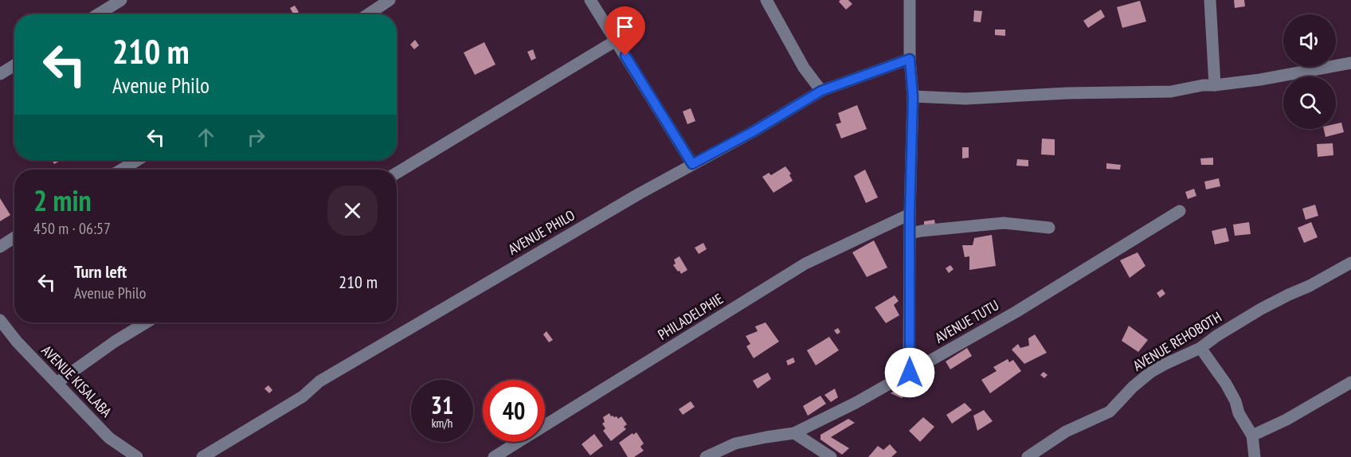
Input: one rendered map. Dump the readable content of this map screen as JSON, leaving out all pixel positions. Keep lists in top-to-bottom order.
{
  "streets": {
    "street": [
      "AVENUE PHILO",
      "PHILADELPHIE",
      "AVENUE TUTU",
      "AVENUE REHOBOTH",
      "AVENUE KISALABA"
    ]
  },
  "page": {
    "turn": ["210 m", "Avenue Philo"],
    "heading": ["2 min", "450 m · 06:57"],
    "list": [
      {
        "name": "Turn left",
        "note": "Avenue Philo",
        "value": "210 m"
      }
    ],
    "speed": "31 km/h",
    "limit": "40"
  }
}
